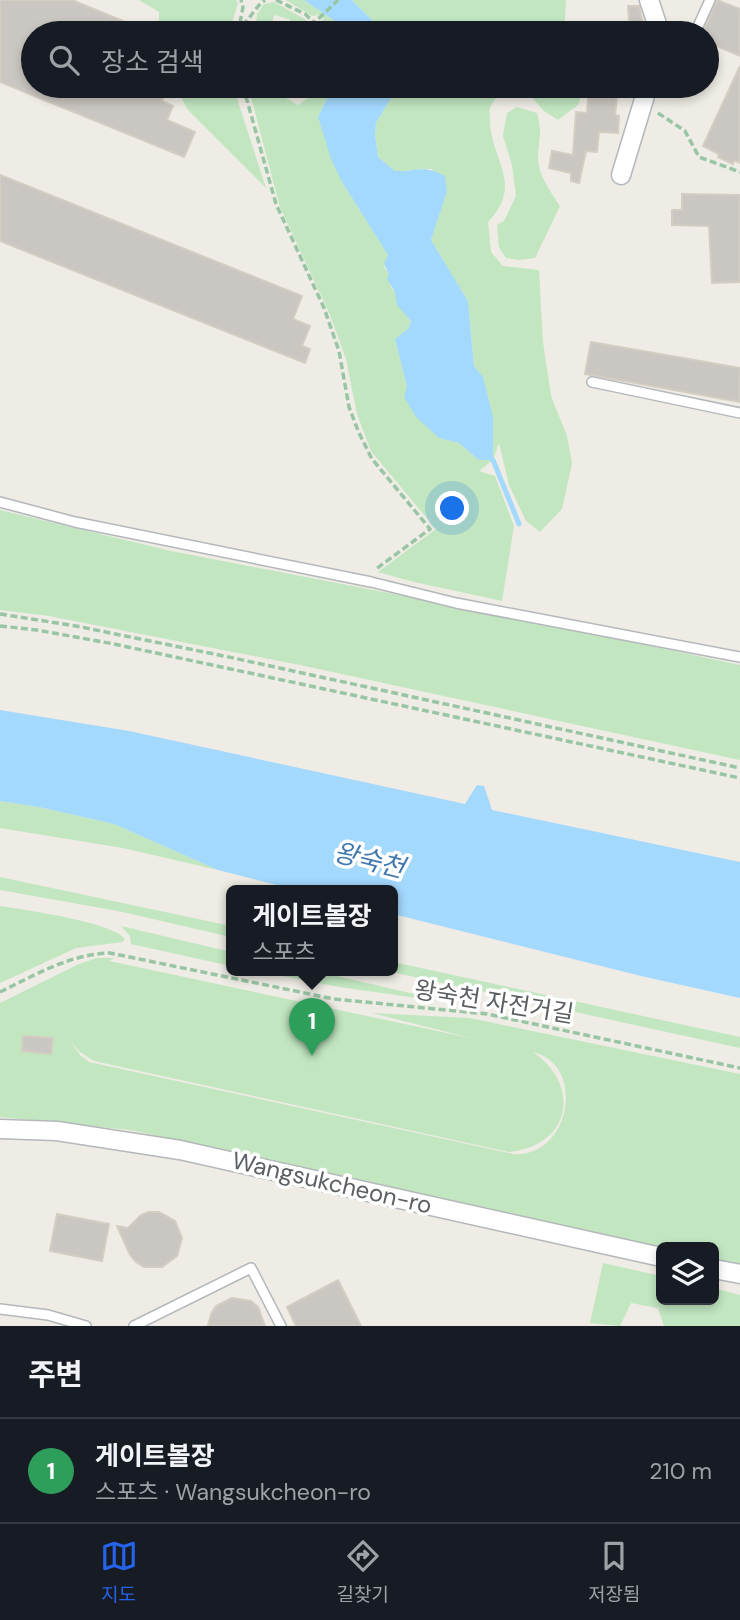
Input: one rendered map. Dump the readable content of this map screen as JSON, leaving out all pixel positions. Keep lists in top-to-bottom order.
{
  "streets": {
    "street": ["Wangsukcheon-ro"],
    "path": ["왕숙천 자전거길"]
  },
  "water": ["왕숙천"],
  "page": {
    "search": "장소 검색",
    "popup": ["게이트볼장", "스포츠"],
    "pins": "1",
    "heading": "주변",
    "list": [
      {
        "mark": "1",
        "name": "게이트볼장",
        "note": "스포츠 · Wangsukcheon-ro",
        "value": "210 m"
      }
    ],
    "nav": ["지도", "길찾기", "저장됨"]
  }
}
